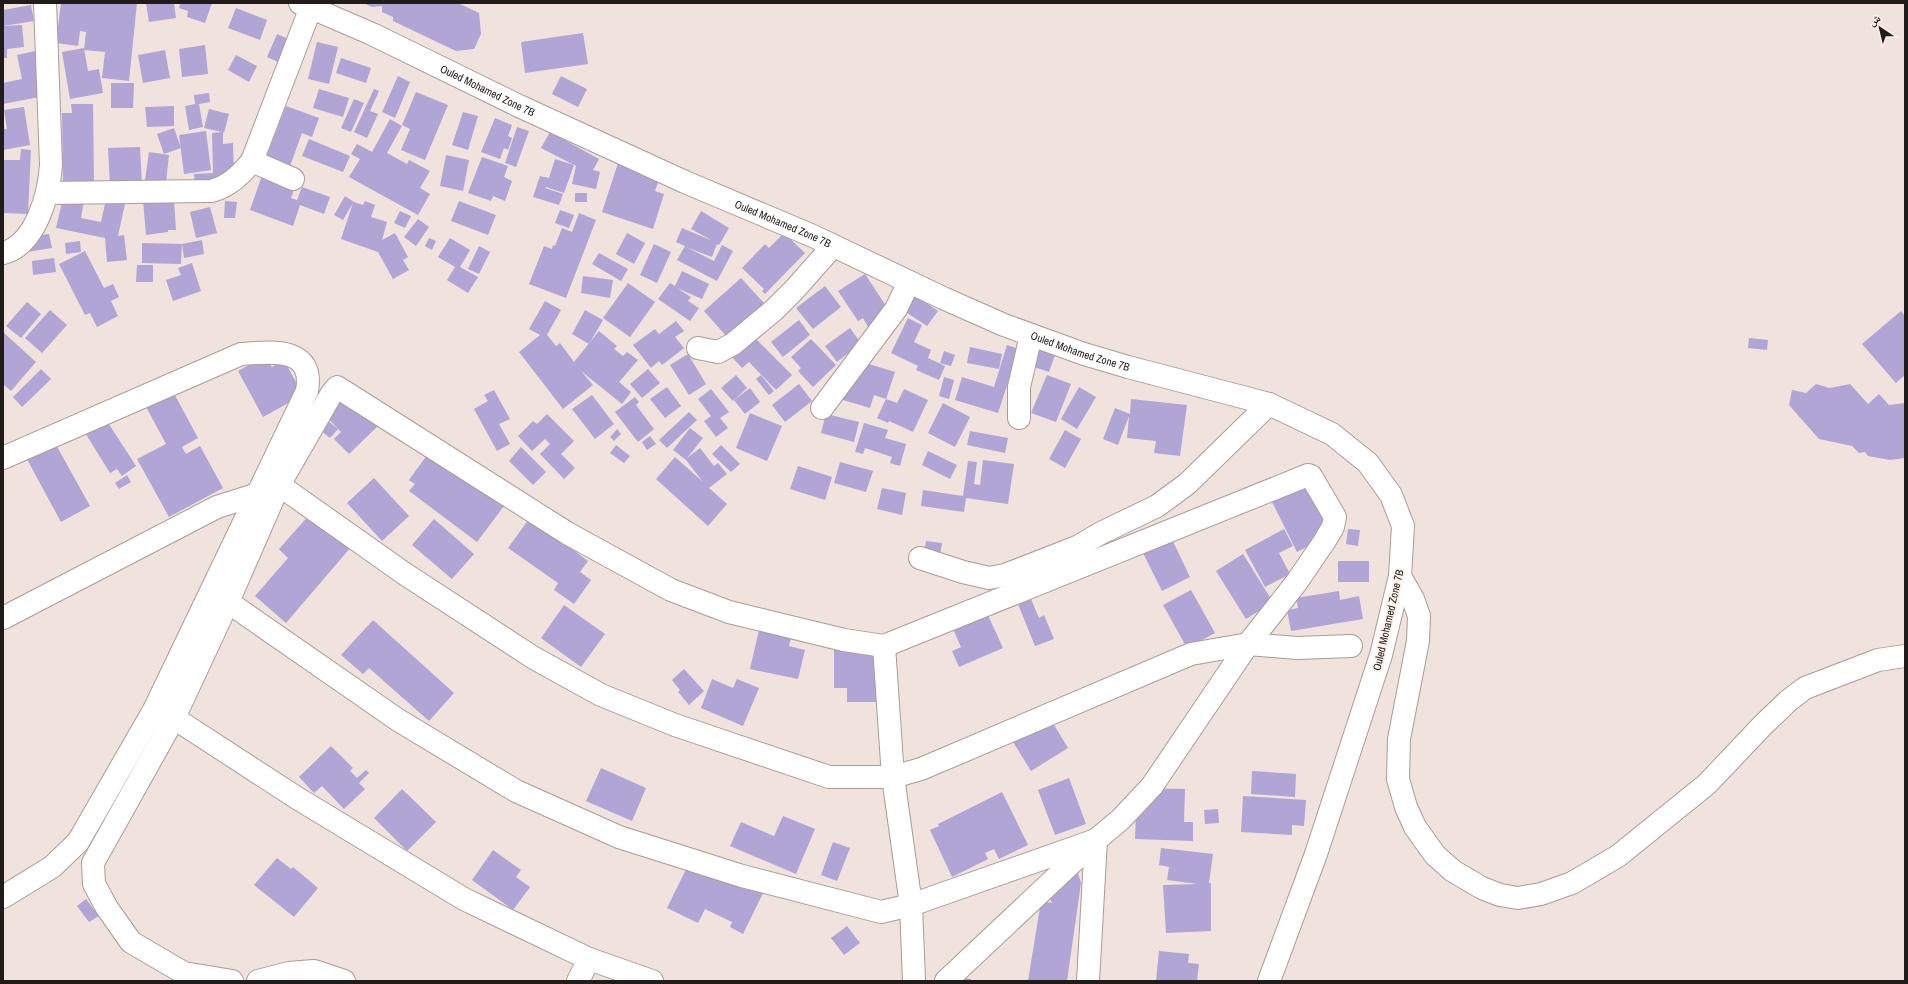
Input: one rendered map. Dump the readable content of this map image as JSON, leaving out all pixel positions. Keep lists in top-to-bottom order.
{
  "streets": {
    "street": ["Ouled Mohamed Zone 7B"]
  },
  "north": "top left"
}
